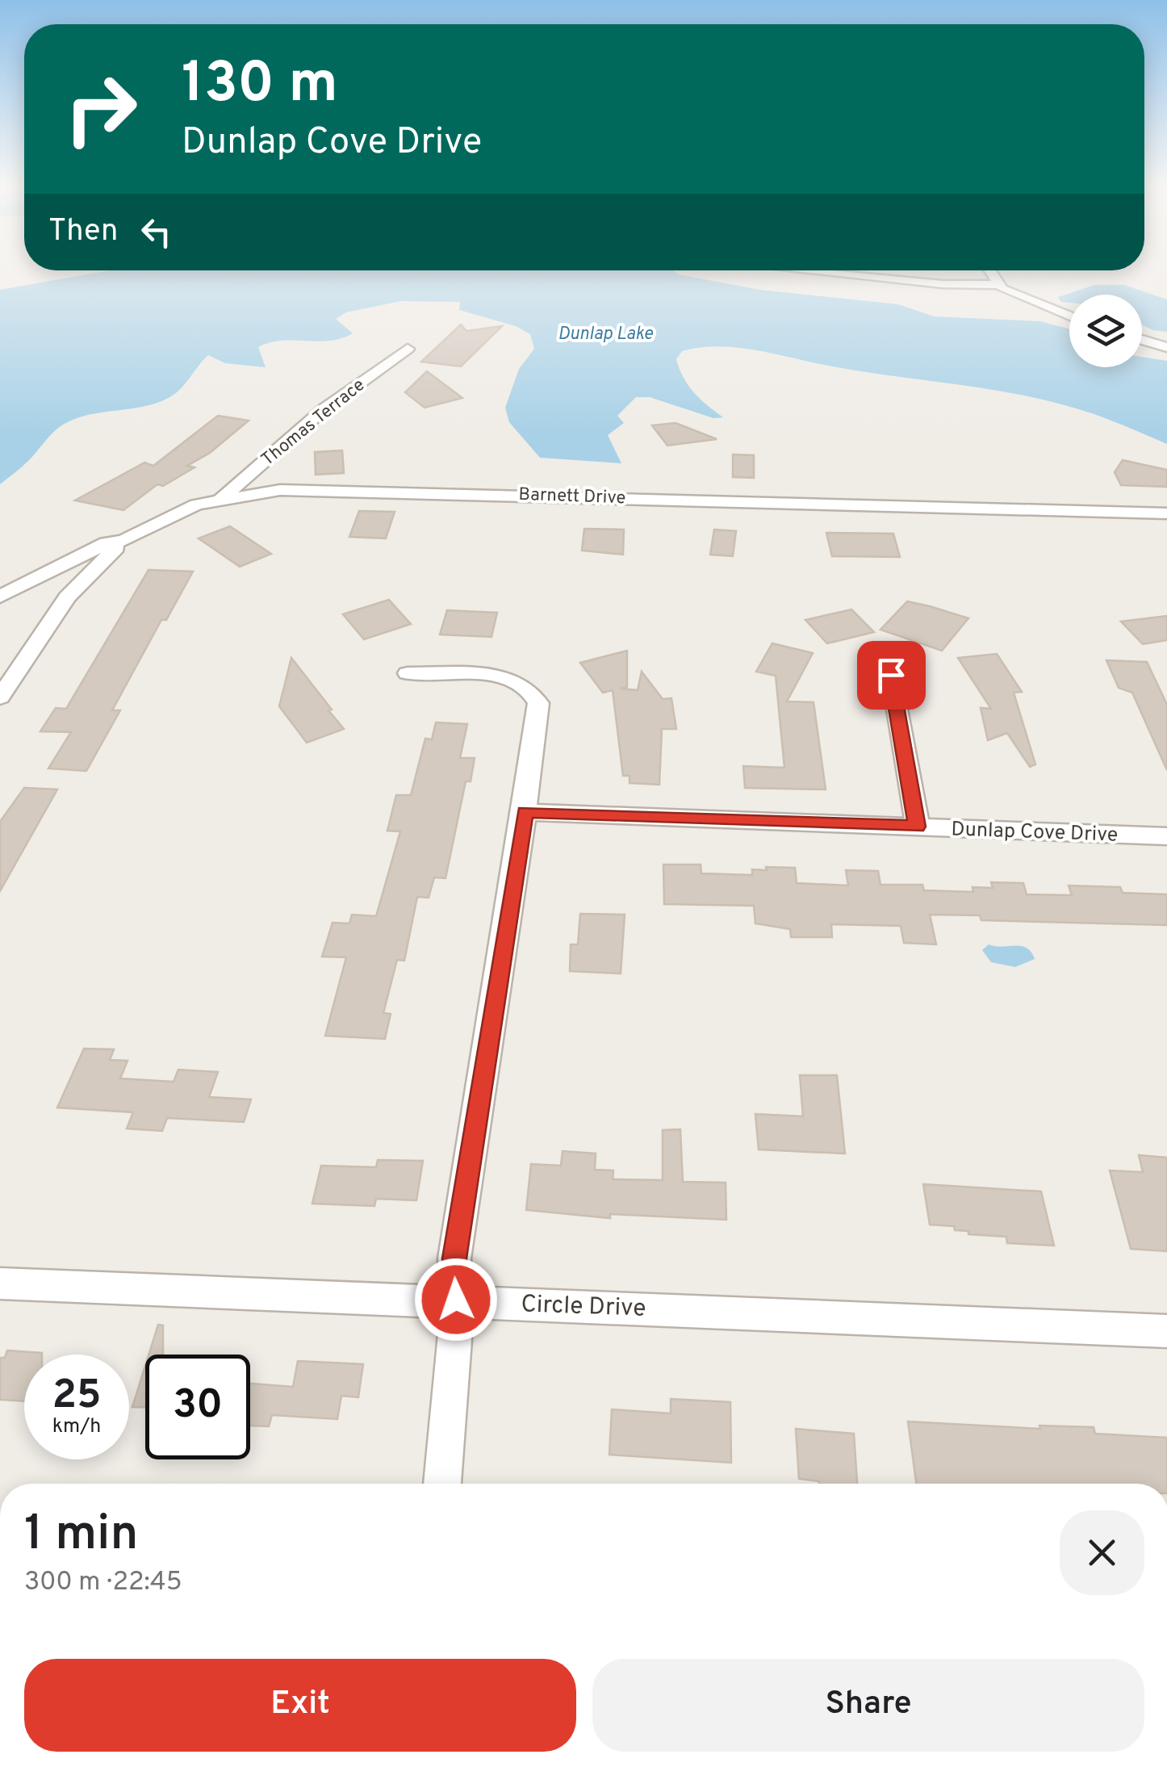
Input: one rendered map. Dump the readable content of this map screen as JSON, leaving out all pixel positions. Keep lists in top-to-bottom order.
{
  "streets": {
    "street": [
      "Thomas Terrace",
      "Barnett Drive",
      "Dunlap Cove Drive",
      "Circle Drive"
    ]
  },
  "crossings": [
    ["Thomas Terrace", "Barnett Drive"]
  ],
  "water": ["Dunlap Lake"],
  "page": {
    "turn": ["130 m", "Dunlap Cove Drive"],
    "then": "Then",
    "speed": "25 km/h",
    "limit": "30",
    "heading": ["1 min", "300 m · 22:45"],
    "buttons": ["Exit", "Share"]
  }
}
